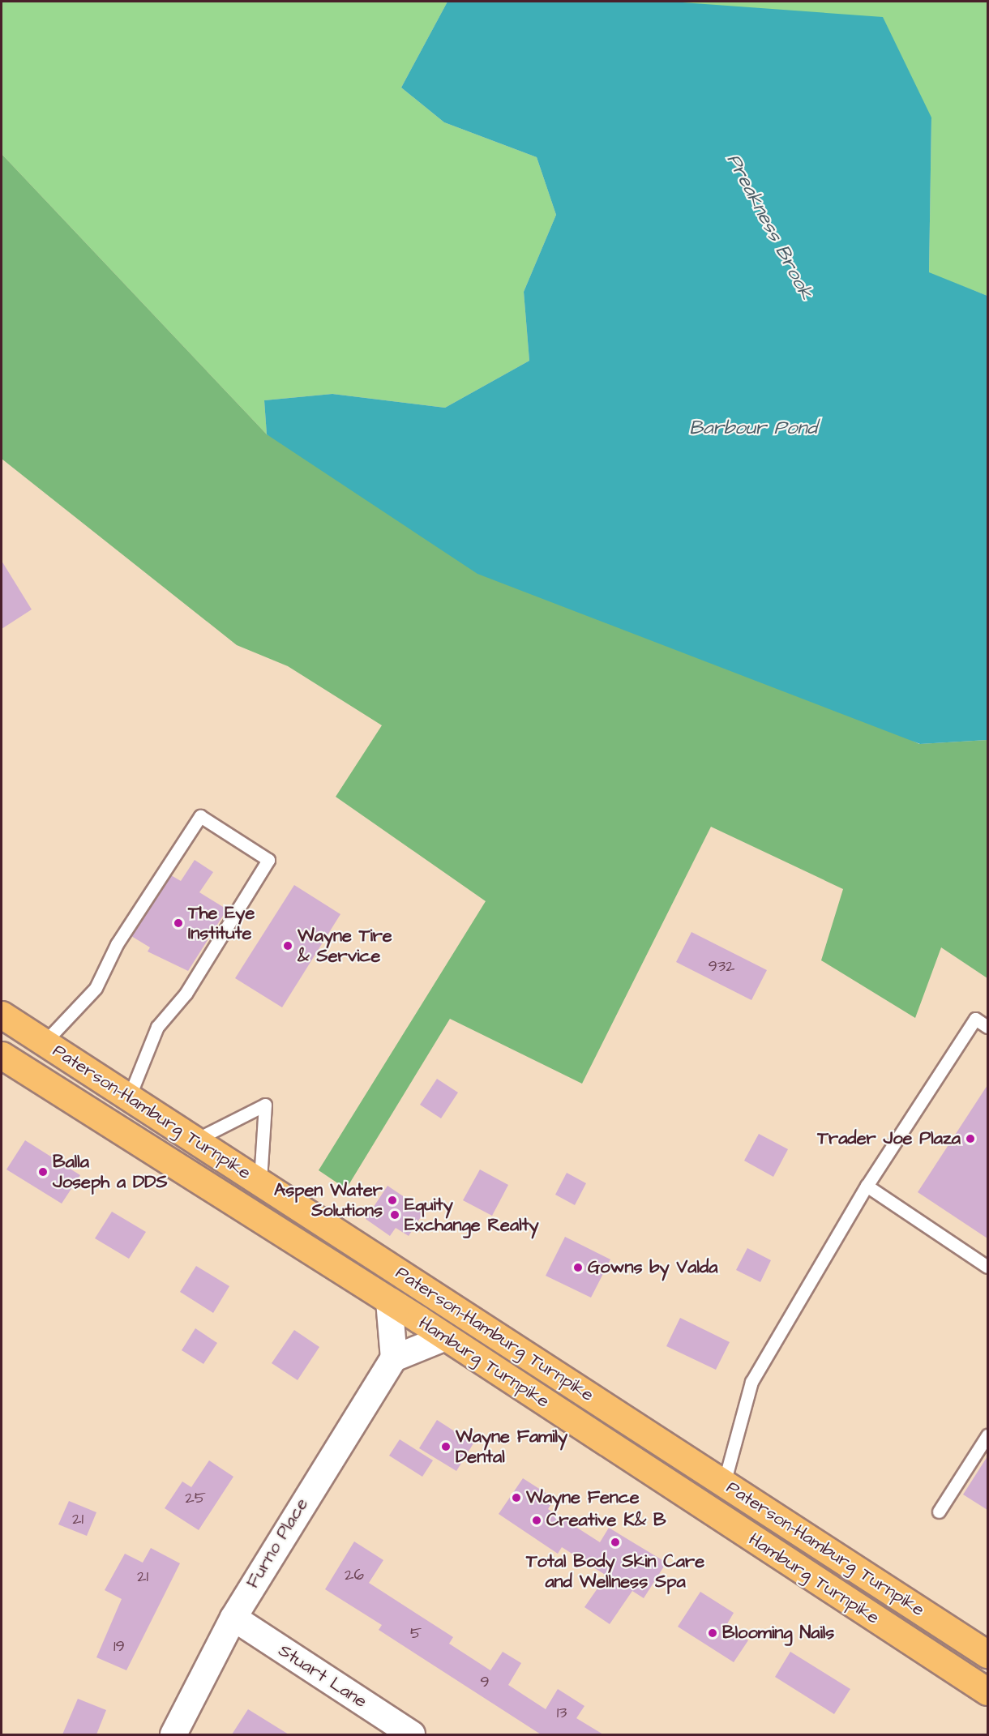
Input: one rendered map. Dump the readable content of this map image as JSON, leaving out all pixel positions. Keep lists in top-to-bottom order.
{
  "streets": {
    "main road": ["Paterson-Hamburg Turnpike", "Hamburg Turnpike"],
    "street": ["Furno Place", "Stuart Lane"]
  },
  "crossings": [
    ["Furno Place", "Stuart Lane"]
  ],
  "water": ["Preakness Brook", "Barbour Pond"],
  "places": [
    "The Eye Institute",
    "Wayne Tire & Service",
    "Trader Joe Plaza",
    "Balla Joseph a DDS",
    "Aspen Water Solutions",
    "Equity Exchange Realty",
    "Gowns by Valda",
    "Wayne Family Dental",
    "Wayne Fence",
    "Creative K& B",
    "Total Body Skin Care and Wellness Spa",
    "Blooming Nails"
  ],
  "house_numbers": [
    "932",
    "25",
    "21",
    "26",
    "21",
    "5",
    "19",
    "9",
    "13"
  ]
}
